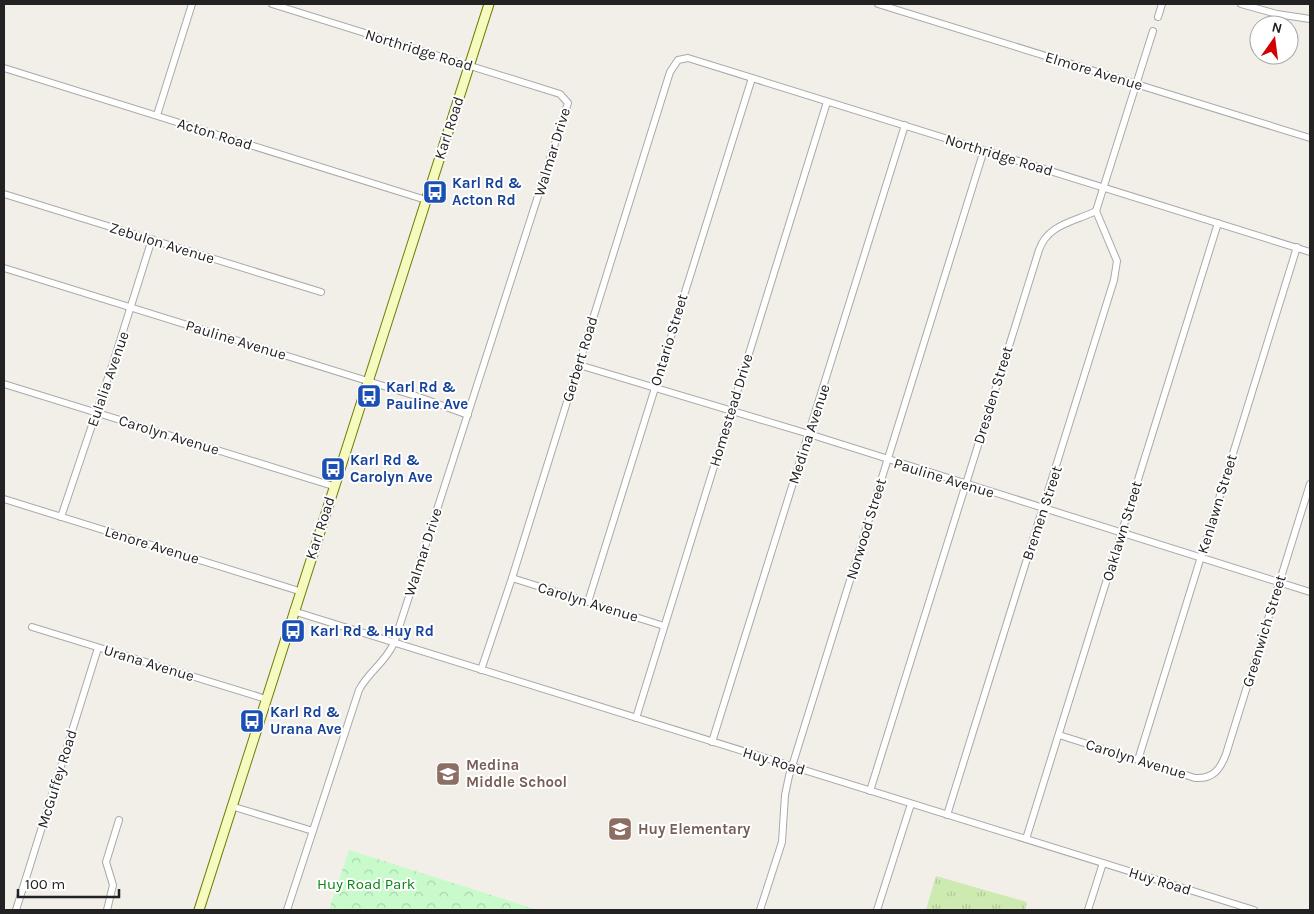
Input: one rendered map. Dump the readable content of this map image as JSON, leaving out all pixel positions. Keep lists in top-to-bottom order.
{
  "streets": {
    "main road": ["Karl Road"],
    "street": [
      "Northridge Road",
      "Elmore Avenue",
      "Acton Road",
      "Walmar Drive",
      "Zebulon Avenue",
      "Pauline Avenue",
      "Ontario Street",
      "Gerbert Road",
      "Eulalia Avenue",
      "Dresden Street",
      "Homestead Drive",
      "Medina Avenue",
      "Carolyn Avenue",
      "Kenlawn Street",
      "Bremen Street",
      "Norwood Street",
      "Oaklawn Street",
      "Lenore Avenue",
      "Greenwich Street",
      "Urana Avenue",
      "Huy Road",
      "McGuffey Road"
    ]
  },
  "crossings": [
    ["Northridge Road", "Karl Road"],
    ["Northridge Road", "Walmar Drive"],
    ["Northridge Road", "Ontario Street"],
    ["Northridge Road", "Gerbert Road"],
    ["Northridge Road", "Homestead Drive"],
    ["Northridge Road", "Medina Avenue"],
    ["Northridge Road", "Kenlawn Street"],
    ["Northridge Road", "Norwood Street"],
    ["Northridge Road", "Oaklawn Street"],
    ["Karl Road", "Acton Road"],
    ["Karl Road", "Pauline Avenue"],
    ["Karl Road", "Carolyn Avenue"],
    ["Karl Road", "Lenore Avenue"],
    ["Karl Road", "Urana Avenue"],
    ["Karl Road", "Huy Road"],
    ["Walmar Drive", "Pauline Avenue"],
    ["Walmar Drive", "Huy Road"],
    ["Zebulon Avenue", "Eulalia Avenue"],
    ["Pauline Avenue", "Ontario Street"],
    ["Pauline Avenue", "Gerbert Road"],
    ["Pauline Avenue", "Eulalia Avenue"],
    ["Pauline Avenue", "Dresden Street"],
    ["Pauline Avenue", "Homestead Drive"],
    ["Pauline Avenue", "Medina Avenue"],
    ["Pauline Avenue", "Kenlawn Street"],
    ["Pauline Avenue", "Bremen Street"],
    ["Pauline Avenue", "Norwood Street"],
    ["Pauline Avenue", "Oaklawn Street"],
    ["Pauline Avenue", "Greenwich Street"],
    ["Ontario Street", "Carolyn Avenue"],
    ["Gerbert Road", "Carolyn Avenue"],
    ["Gerbert Road", "Huy Road"],
    ["Eulalia Avenue", "Carolyn Avenue"],
    ["Eulalia Avenue", "Lenore Avenue"],
    ["Dresden Street", "Bremen Street"],
    ["Dresden Street", "Huy Road"],
    ["Homestead Drive", "Carolyn Avenue"],
    ["Homestead Drive", "Huy Road"],
    ["Medina Avenue", "Huy Road"],
    ["Carolyn Avenue", "Kenlawn Street"],
    ["Carolyn Avenue", "Oaklawn Street"],
    ["Carolyn Avenue", "Greenwich Street"],
    ["Bremen Street", "Huy Road"],
    ["Norwood Street", "Huy Road"],
    ["Oaklawn Street", "Huy Road"],
    ["Urana Avenue", "McGuffey Road"]
  ],
  "parks": ["Huy Road Park"],
  "places": {
    "bus stop": [
      "Karl Rd & Acton Rd",
      "Karl Rd & Pauline Ave",
      "Karl Rd & Carolyn Ave",
      "Karl Rd & Huy Rd",
      "Karl Rd & Urana Ave"
    ],
    "school or university": ["Medina Middle School", "Huy Elementary"]
  },
  "scale_bar": "100 m",
  "north": "top"
}
